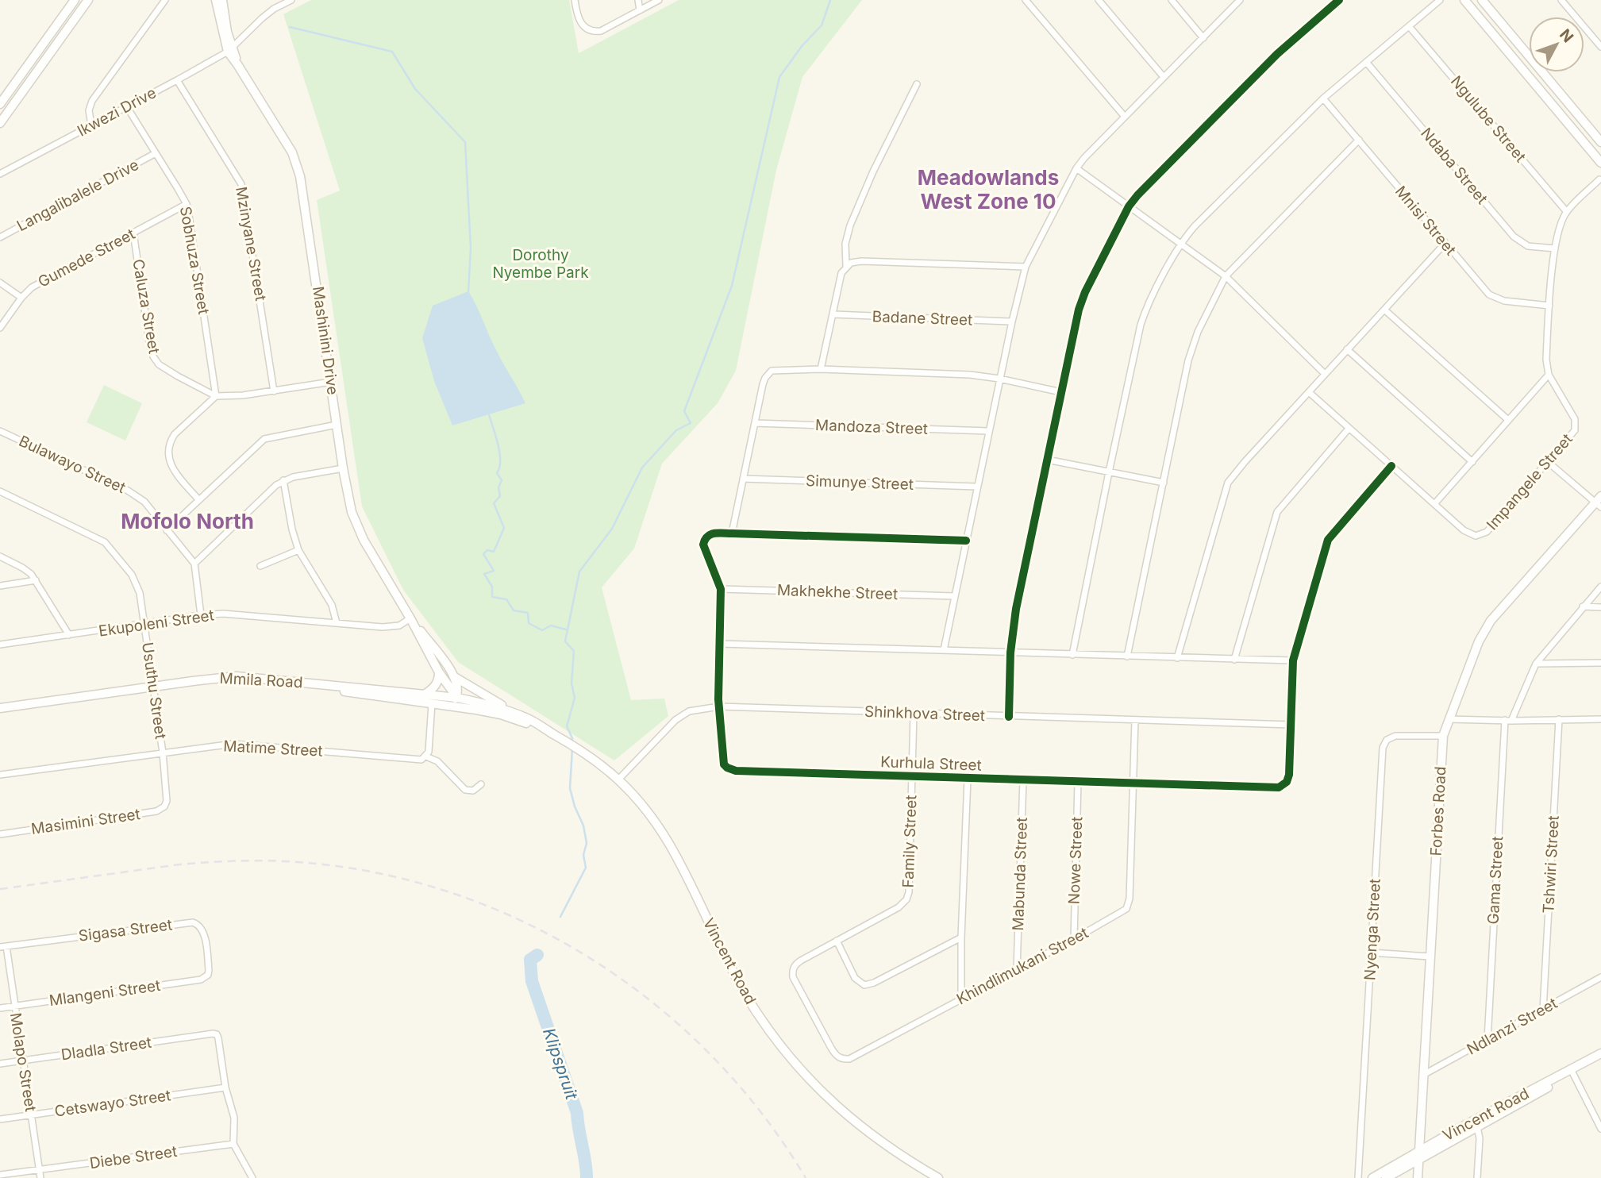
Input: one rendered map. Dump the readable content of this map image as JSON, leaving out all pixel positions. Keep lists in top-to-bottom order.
{
  "streets": {
    "main road": [
      "Mashinini Drive",
      "Mmila Road",
      "Forbes Road",
      "Vincent Road"
    ],
    "street": [
      "Ikwezi Drive",
      "Ngulube Street",
      "Ndaba Street",
      "Langalibalele Drive",
      "Mnisi Street",
      "Mzinyane Street",
      "Gumede Street",
      "Sobhuza Street",
      "Caluza Street",
      "Badane Street",
      "Mandoza Street",
      "Bulawayo Street",
      "Impangele Street",
      "Simunye Street",
      "Makhekhe Street",
      "Ekupoleni Street",
      "Usuthu Street",
      "Shinkhova Street",
      "Matime Street",
      "Kurhula Street",
      "Masimini Street",
      "Family Street",
      "Nowe Street",
      "Tshwiri Street",
      "Mabunda Street",
      "Gama Street",
      "Nyenga Street",
      "Sigasa Street",
      "Khindlimukani Street",
      "Mlangeni Street",
      "Ndlanzi Street",
      "Dladla Street",
      "Molapo Street",
      "Cetswayo Street",
      "Diebe Street"
    ]
  },
  "crossings": [
    ["Ikwezi Drive", "Mzinyane Street"],
    ["Ikwezi Drive", "Sobhuza Street"],
    ["Ikwezi Drive", "Mashinini Drive"],
    ["Langalibalele Drive", "Sobhuza Street"],
    ["Mzinyane Street", "Caluza Street"],
    ["Gumede Street", "Sobhuza Street"],
    ["Gumede Street", "Caluza Street"],
    ["Sobhuza Street", "Caluza Street"],
    ["Caluza Street", "Mashinini Drive"],
    ["Mashinini Drive", "Ekupoleni Street"],
    ["Mashinini Drive", "Mmila Road"],
    ["Mashinini Drive", "Vincent Road"],
    ["Impangele Street", "Kurhula Street"],
    ["Makhekhe Street", "Kurhula Street"],
    ["Ekupoleni Street", "Usuthu Street"],
    ["Mmila Road", "Usuthu Street"],
    ["Mmila Road", "Vincent Road"],
    ["Usuthu Street", "Matime Street"],
    ["Usuthu Street", "Masimini Street"],
    ["Shinkhova Street", "Kurhula Street"],
    ["Shinkhova Street", "Family Street"],
    ["Shinkhova Street", "Vincent Road"],
    ["Shinkhova Street", "Khindlimukani Street"],
    ["Kurhula Street", "Family Street"],
    ["Kurhula Street", "Nowe Street"],
    ["Kurhula Street", "Mabunda Street"],
    ["Kurhula Street", "Khindlimukani Street"],
    ["Forbes Road", "Nyenga Street"],
    ["Forbes Road", "Vincent Road"],
    ["Forbes Road", "Ndlanzi Street"],
    ["Family Street", "Khindlimukani Street"],
    ["Nowe Street", "Khindlimukani Street"],
    ["Tshwiri Street", "Ndlanzi Street"],
    ["Mabunda Street", "Khindlimukani Street"],
    ["Gama Street", "Ndlanzi Street"],
    ["Sigasa Street", "Mlangeni Street"],
    ["Sigasa Street", "Molapo Street"],
    ["Mlangeni Street", "Molapo Street"],
    ["Dladla Street", "Molapo Street"],
    ["Dladla Street", "Cetswayo Street"],
    ["Molapo Street", "Cetswayo Street"],
    ["Molapo Street", "Diebe Street"]
  ],
  "districts": ["Meadowlands West Zone 10", "Mofolo North"],
  "water": ["Klipspruit"],
  "parks": ["Dorothy Nyembe Park"],
  "north": "top right"
}
